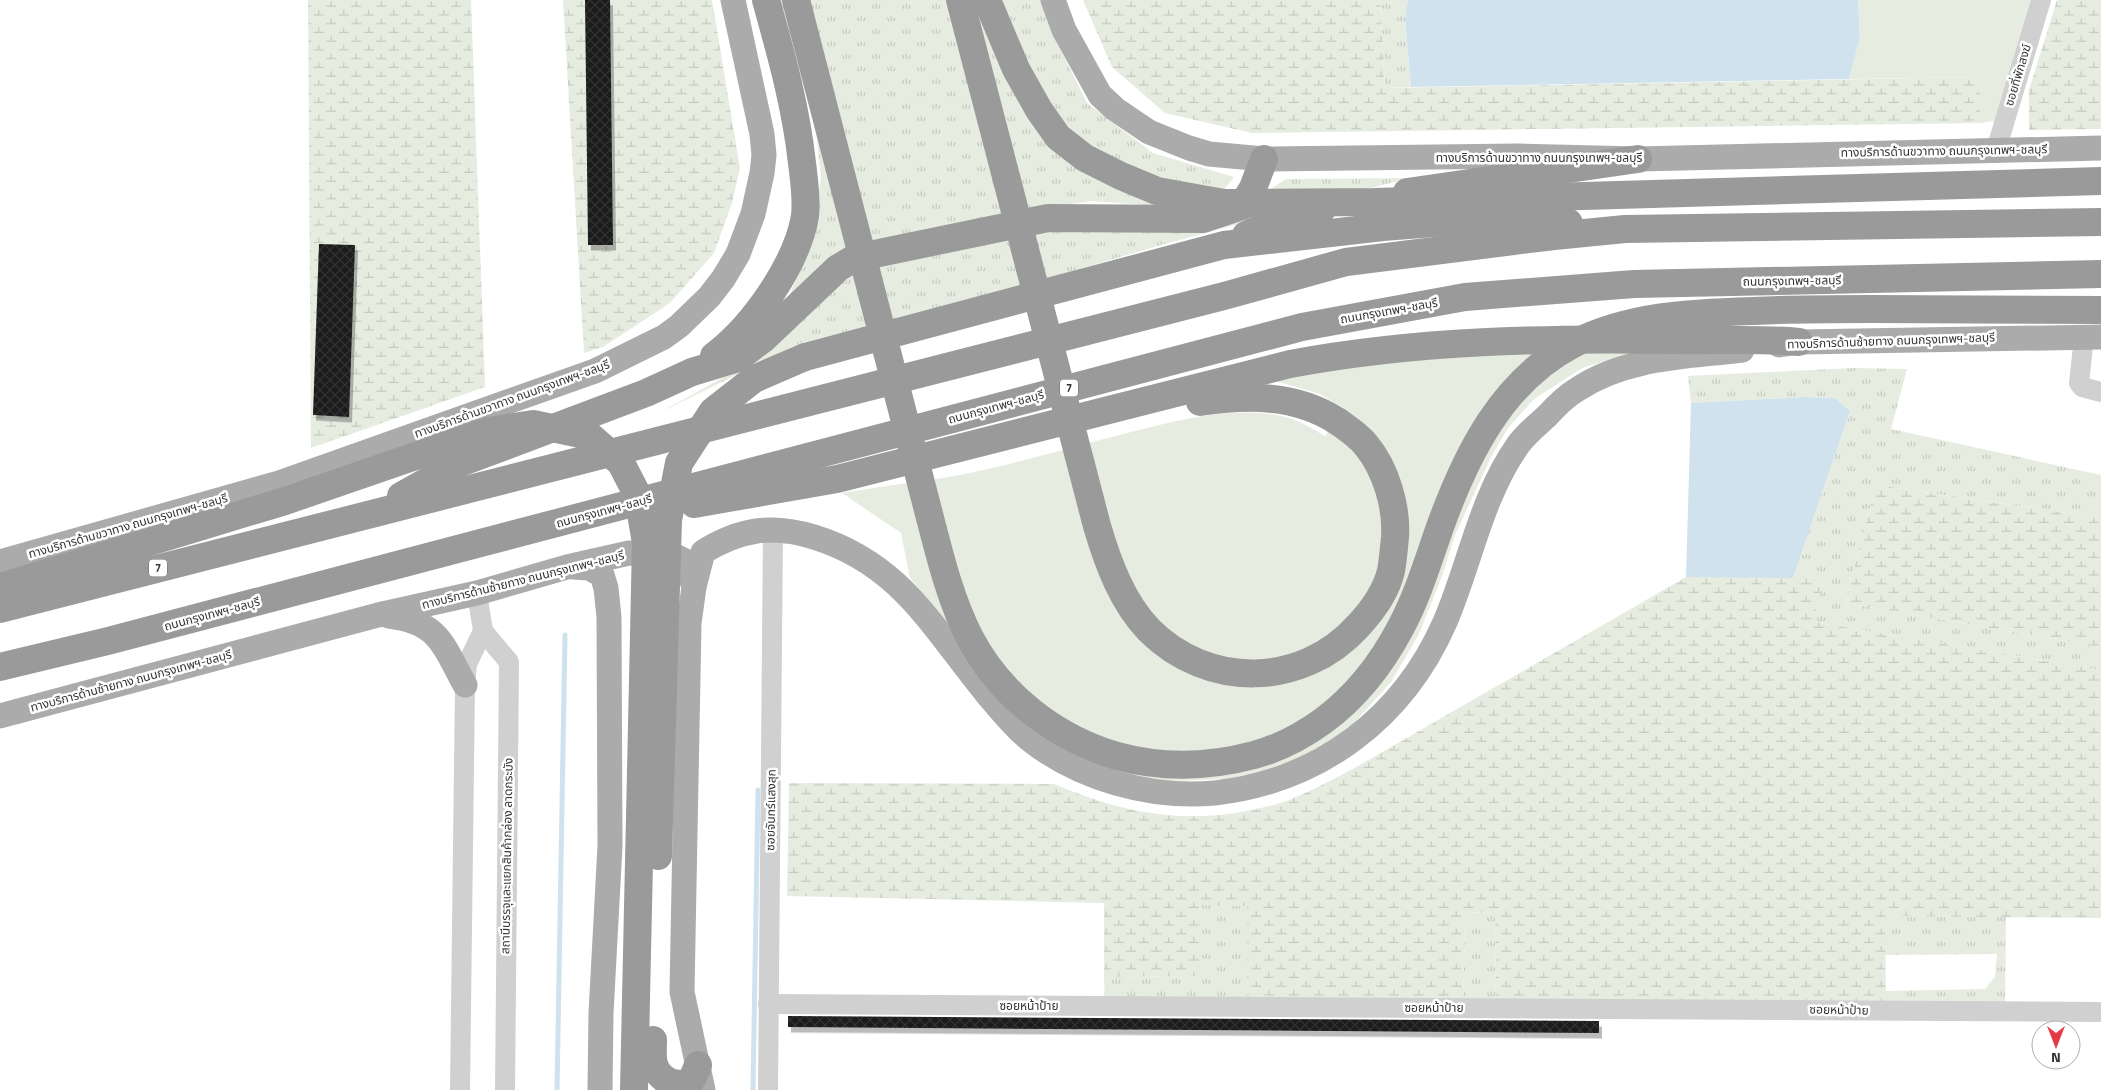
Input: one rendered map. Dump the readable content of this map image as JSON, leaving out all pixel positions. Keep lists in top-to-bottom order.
{
  "streets": {
    "highway": ["ถนนกรุงเทพฯ-ชลบุรี", "7"],
    "main road": ["ทางบริการด้านขวาทาง ถนนกรุงเทพฯ-ชลบุรี", "ทางบริการด้านซ้ายทาง ถนนกรุงเทพฯ-ชลบุรี"],
    "street": [
      "ซอยที่พักสงฆ์",
      "ซอยจันทร์แสงสุก",
      "สถานีบรรจุและแยกสินค้ากล่อง ลาดกระบัง",
      "ซอยหน้าป้าย"
    ]
  },
  "crossings": [
    ["ซอยที่พักสงฆ์", "ทางบริการด้านขวาทาง ถนนกรุงเทพฯ-ชลบุรี"],
    ["ทางบริการด้านซ้ายทาง ถนนกรุงเทพฯ-ชลบุรี", "ซอยจันทร์แสงสุก"],
    ["ซอยจันทร์แสงสุก", "ซอยหน้าป้าย"]
  ],
  "north": "bottom"
}
